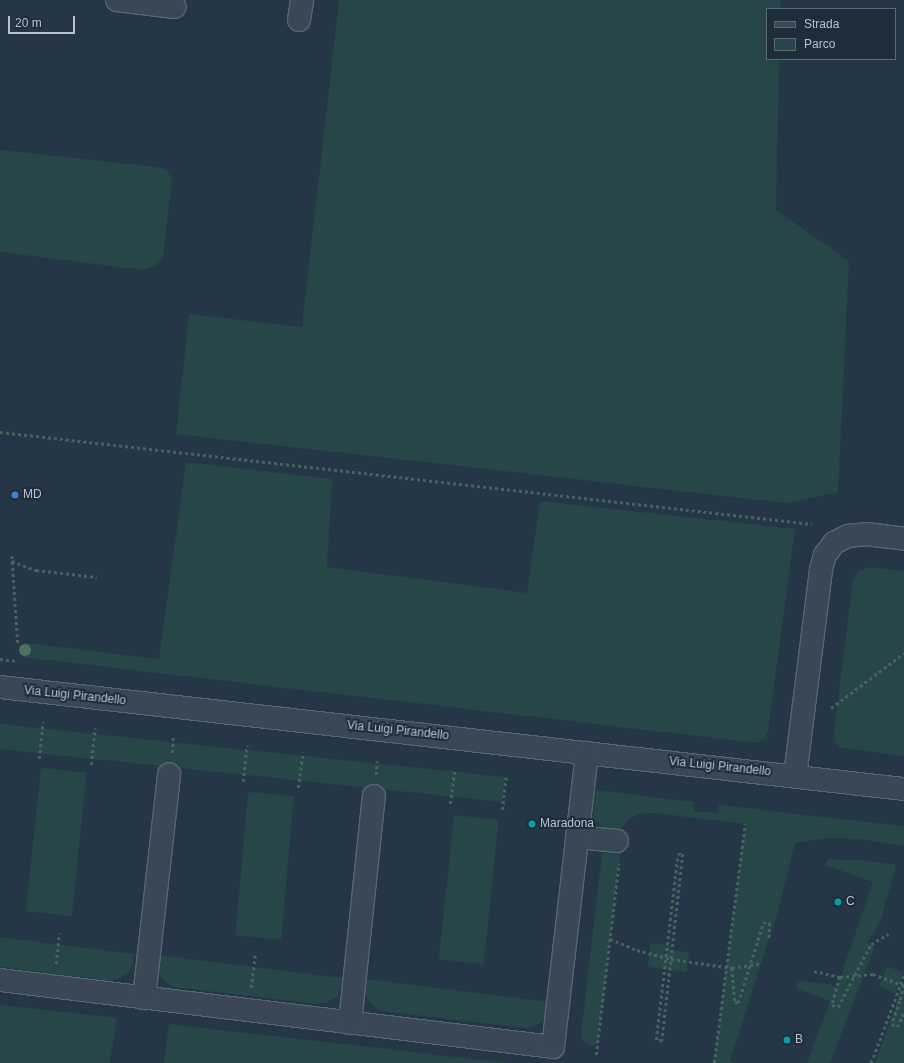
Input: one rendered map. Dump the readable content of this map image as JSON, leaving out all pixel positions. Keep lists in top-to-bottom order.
{
  "streets": {
    "street": ["Via Luigi Pirandello"]
  },
  "places": [
    "MD",
    "Maradona",
    "C",
    "B"
  ],
  "legend": ["Strada", "Parco"],
  "scale_bar": "20 m"
}
